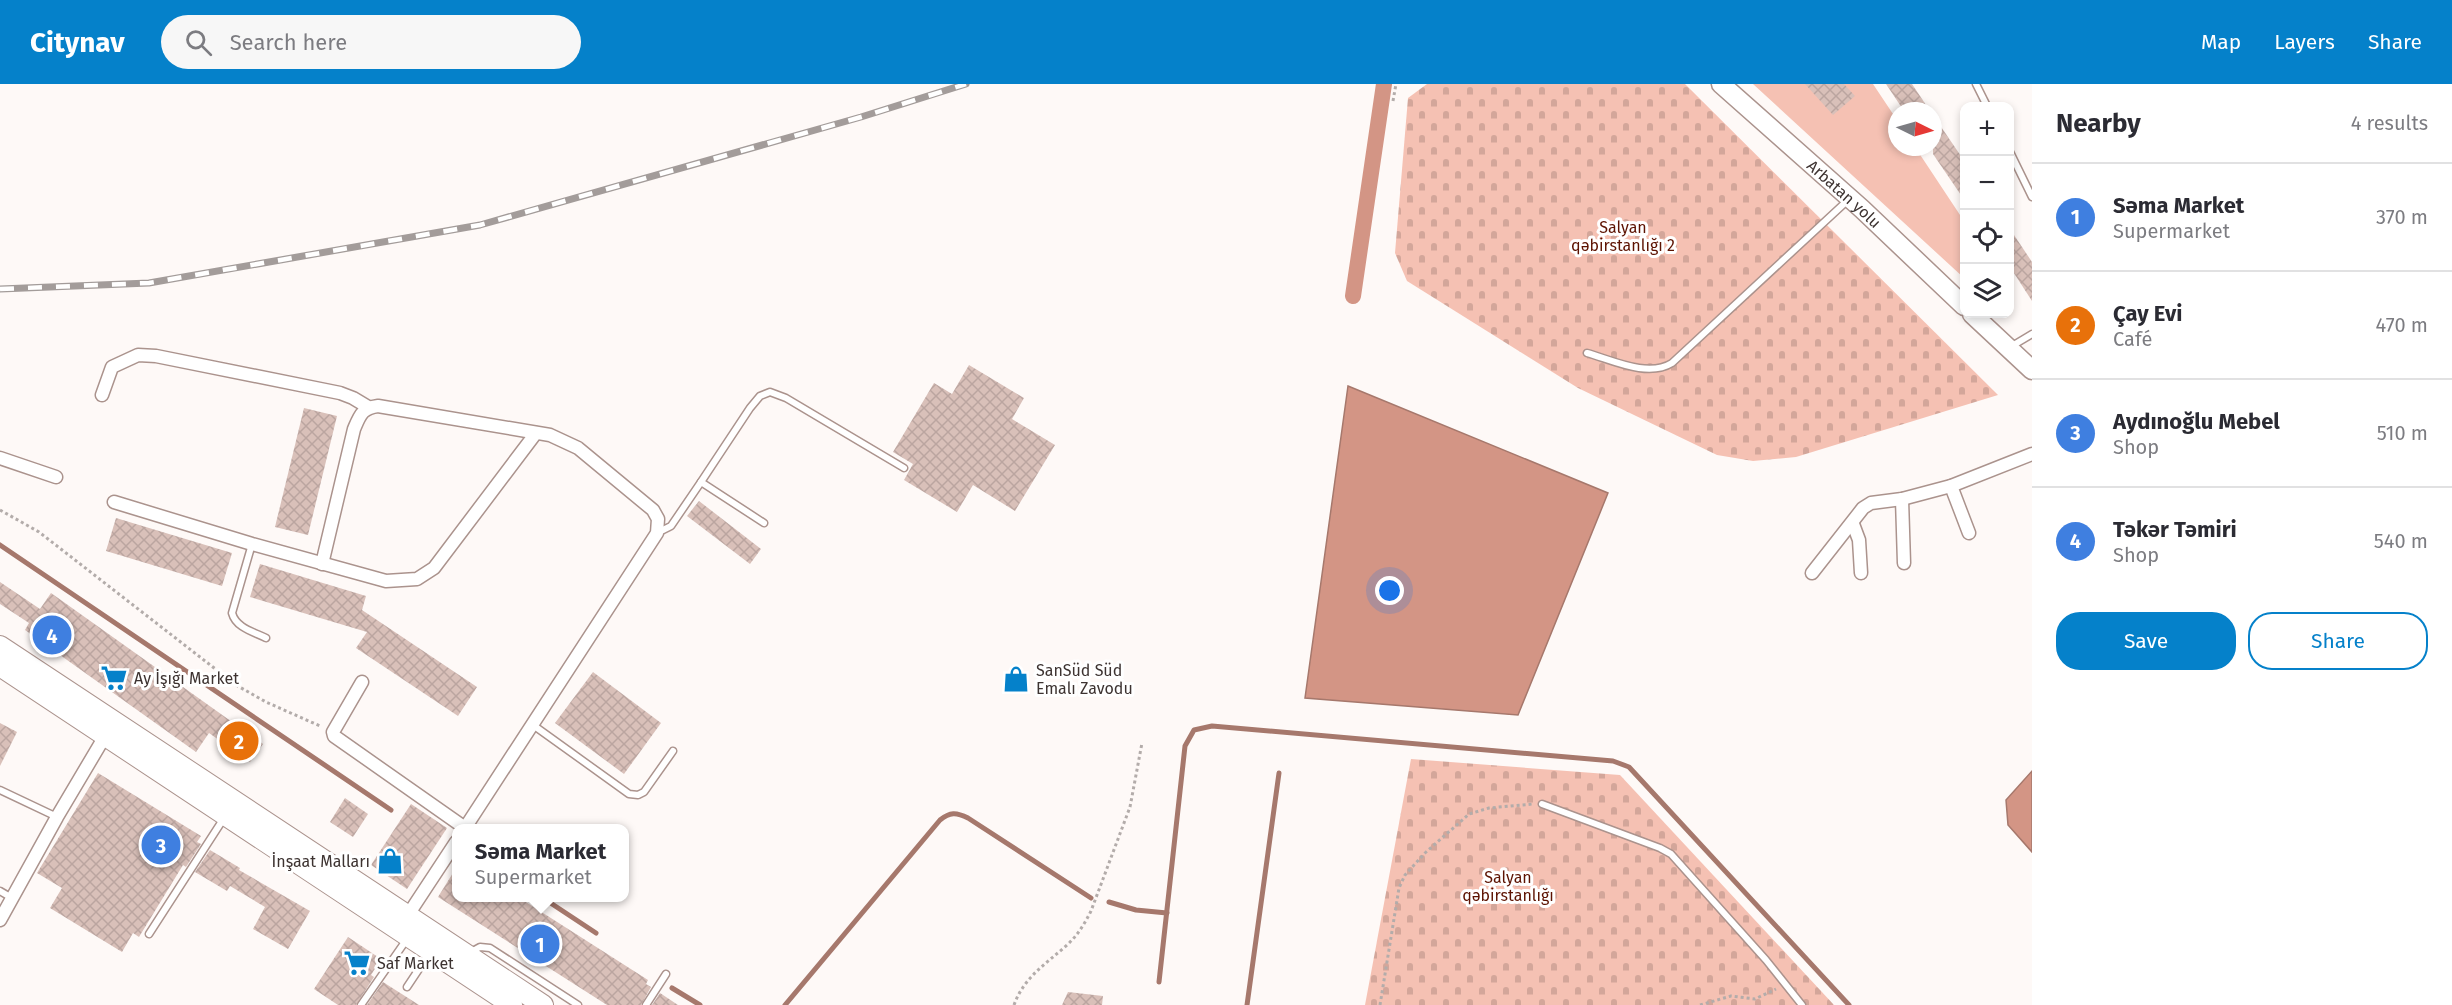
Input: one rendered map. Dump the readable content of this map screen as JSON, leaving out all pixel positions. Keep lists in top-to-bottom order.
{
  "streets": {
    "main road": ["Arbatan yolu"]
  },
  "parks": ["Salyan qəbirstanlığı 2", "Salyan qəbirstanlığı"],
  "places": {
    "supermarket": ["Ay İşığı Market", "Saf Market"],
    "shop": ["SanSüd Süd Emalı Zavodu", "İnşaat Malları"]
  },
  "north": "right",
  "page": {
    "header": "Citynav",
    "search": "Search here",
    "nav": ["Map", "Layers", "Share"],
    "heading": ["Nearby", "4 results"],
    "map_buttons": ["+", "−"],
    "list": [
      {
        "mark": "1",
        "name": "Səma Market",
        "note": "Supermarket",
        "value": "370 m"
      },
      {
        "mark": "2",
        "name": "Çay Evi",
        "note": "Café",
        "value": "470 m"
      },
      {
        "mark": "3",
        "name": "Aydınoğlu Mebel",
        "note": "Shop",
        "value": "510 m"
      },
      {
        "mark": "4",
        "name": "Təkər Təmiri",
        "note": "Shop",
        "value": "540 m"
      }
    ],
    "buttons": ["Save", "Share"],
    "pins": [
      "4",
      "2",
      "3",
      "1"
    ],
    "popup": ["Səma Market", "Supermarket"]
  }
}
